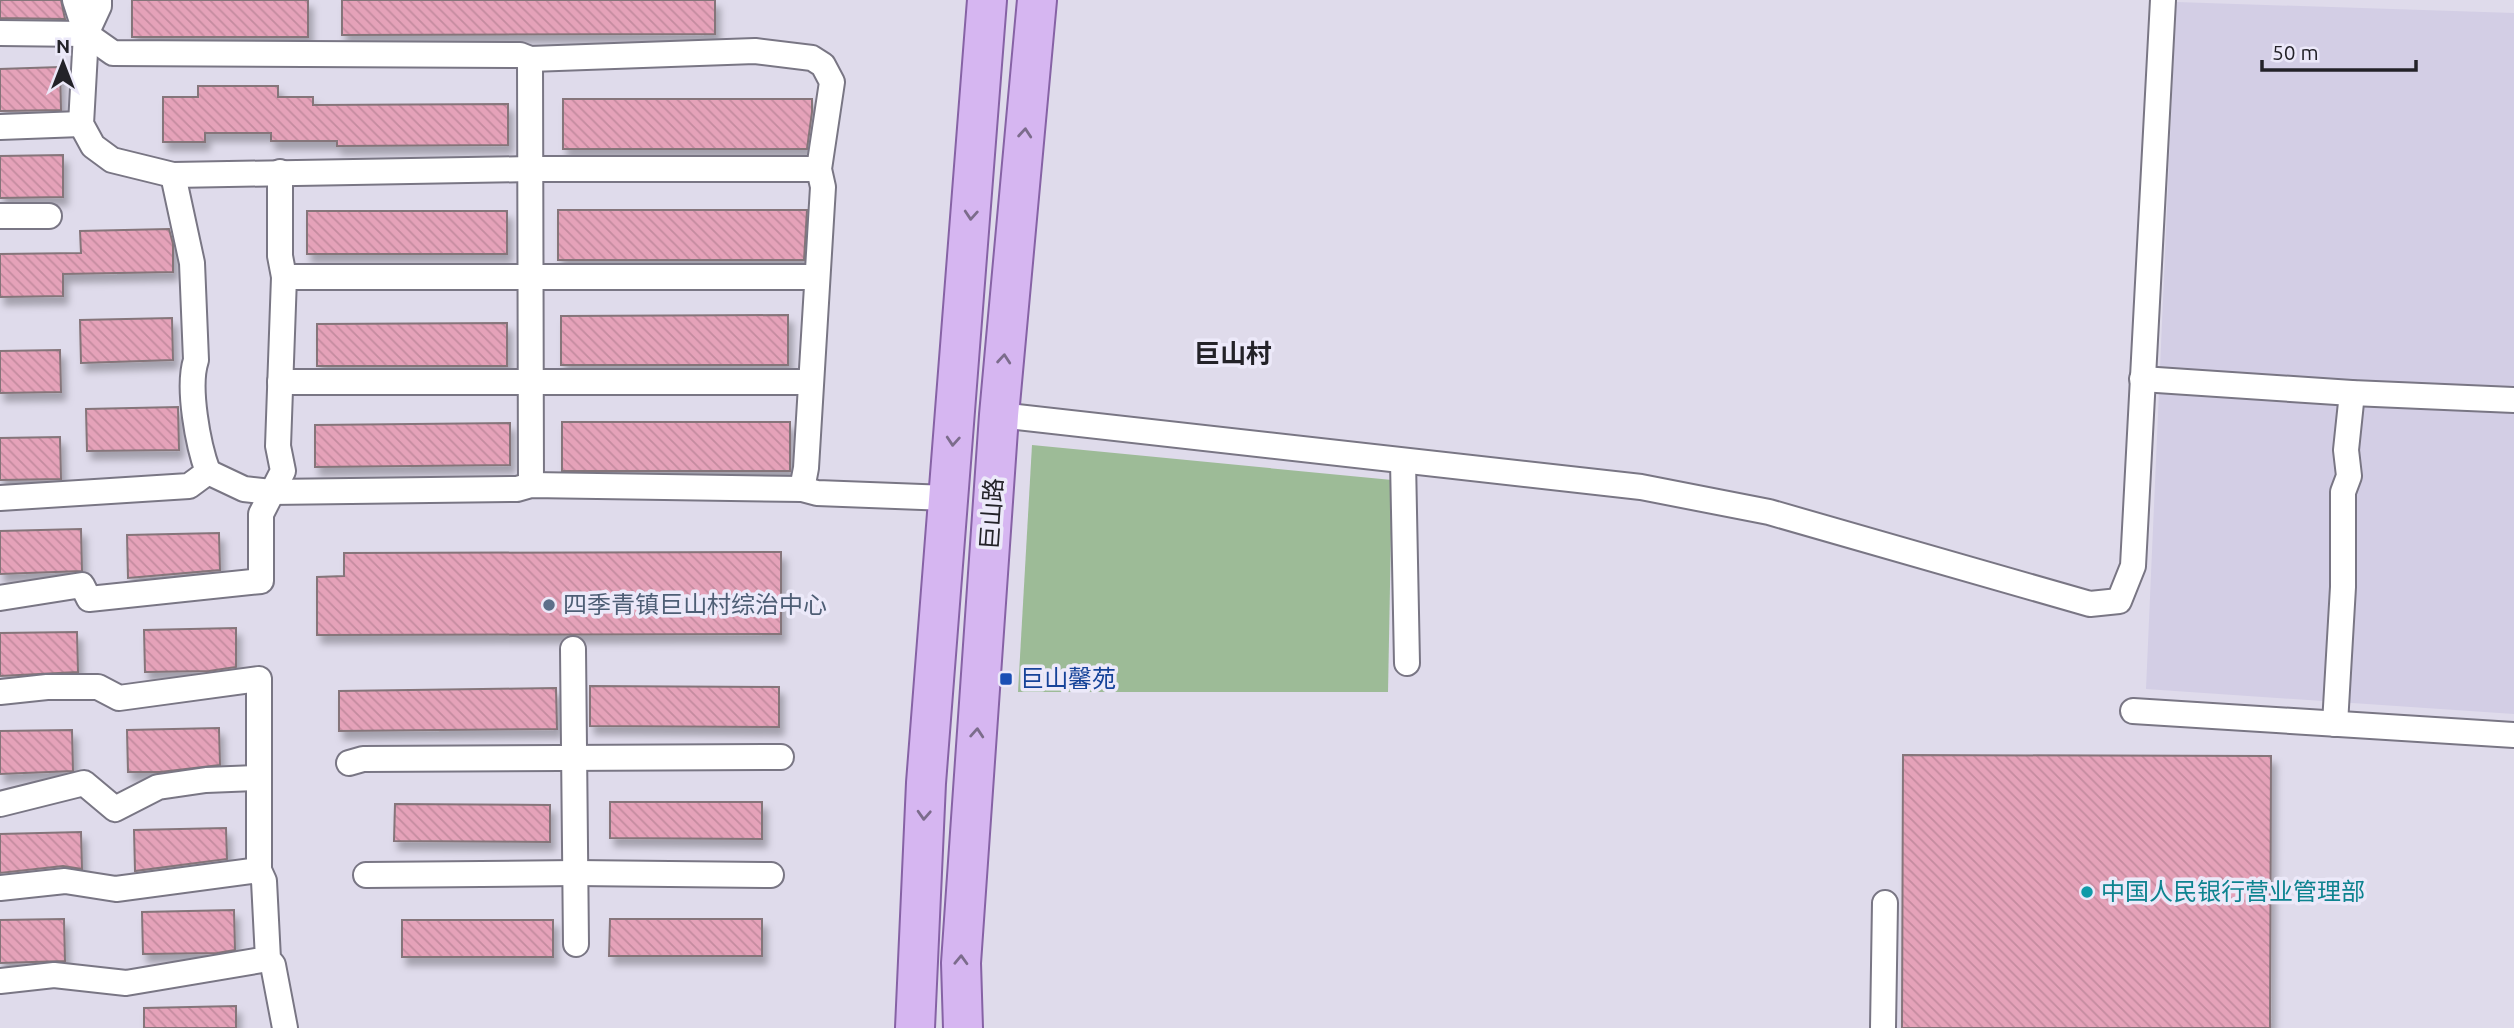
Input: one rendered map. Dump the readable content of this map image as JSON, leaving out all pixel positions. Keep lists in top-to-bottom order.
{
  "streets": {
    "main road": ["巨山路"]
  },
  "districts": ["巨山村"],
  "places": {
    "other": ["四季青镇巨山村综治中心", "中国人民银行营业管理部"],
    "transit": ["巨山馨苑"]
  },
  "scale_bar": "50 m",
  "north": "top"
}
